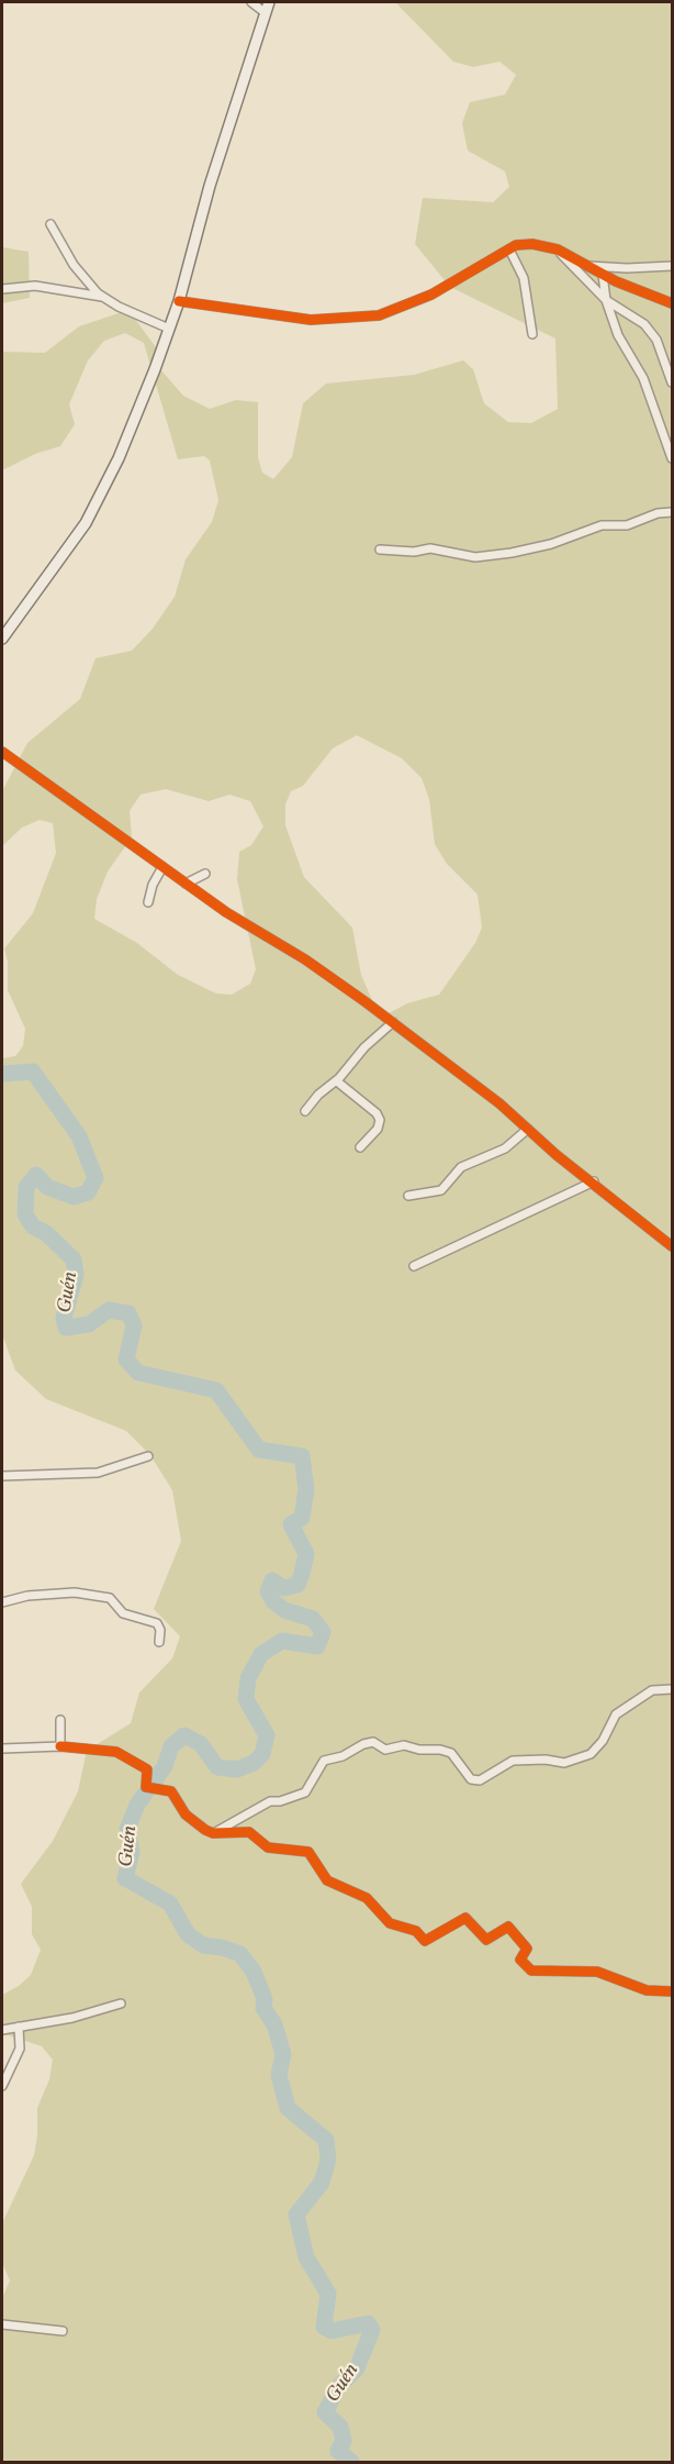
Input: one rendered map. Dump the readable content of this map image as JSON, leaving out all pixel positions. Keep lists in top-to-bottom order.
{
  "water": ["Guén"]
}
